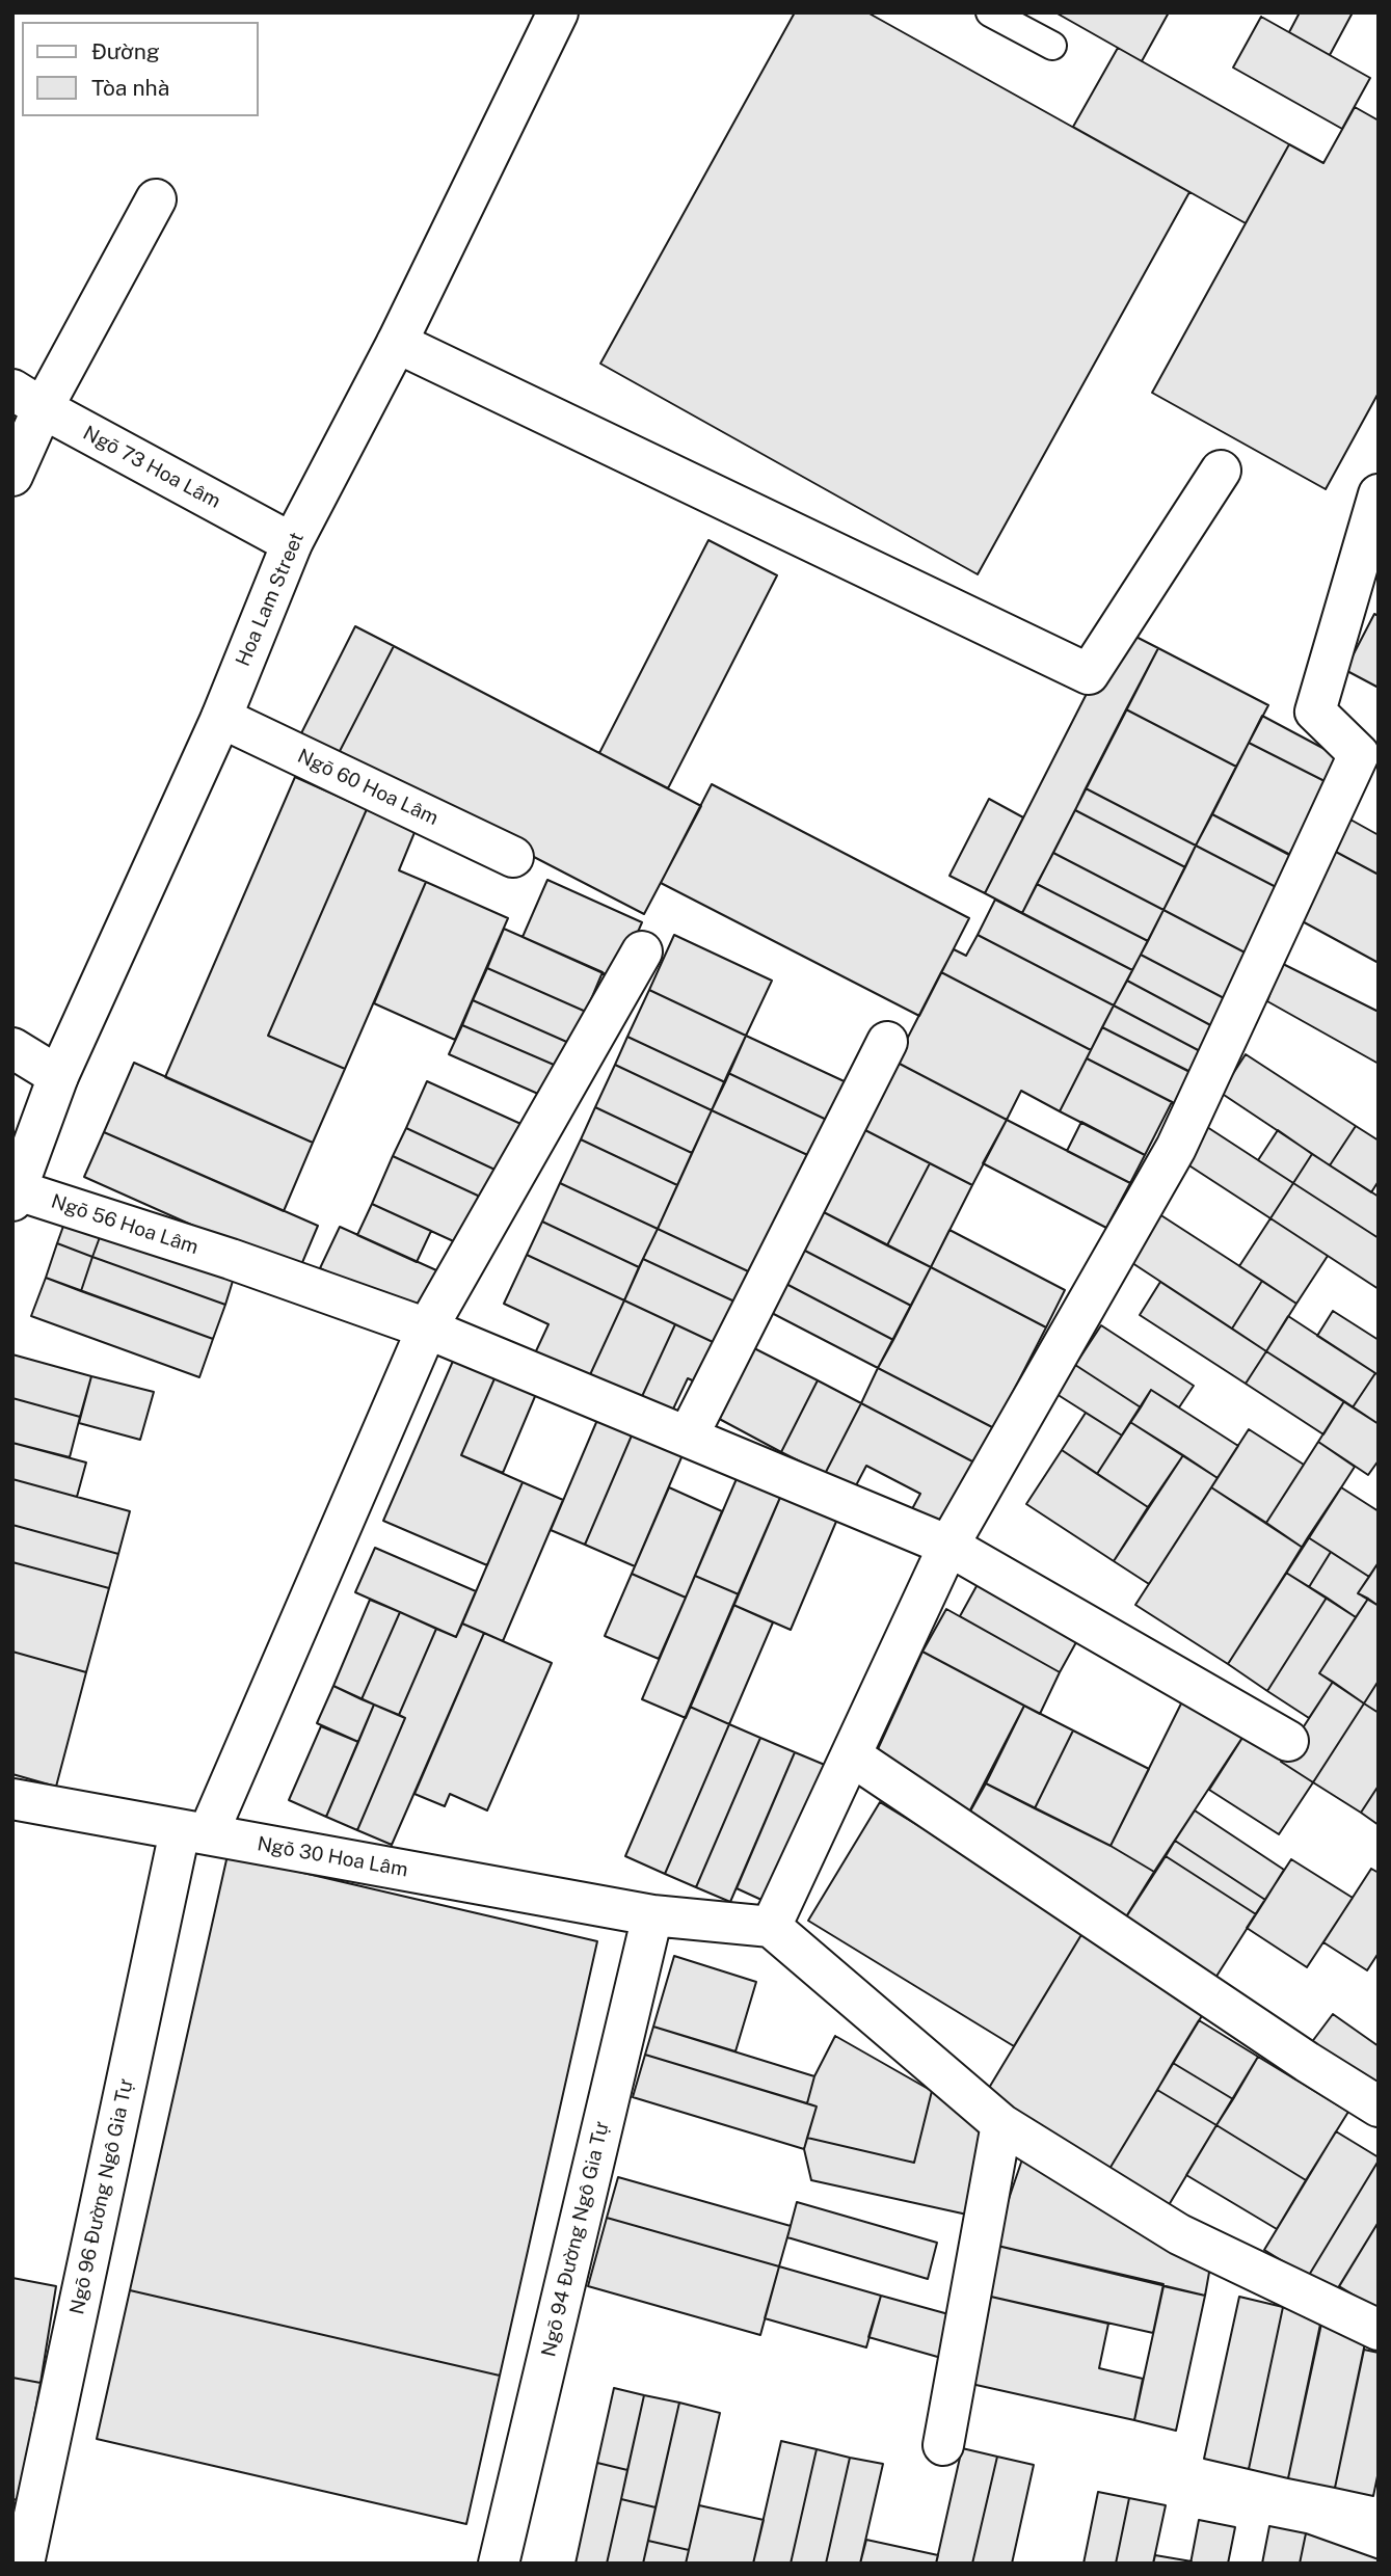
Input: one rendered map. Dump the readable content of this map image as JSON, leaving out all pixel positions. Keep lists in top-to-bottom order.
{
  "streets": {
    "street": [
      "Ngõ 73 Hoa Lâm",
      "Hoa Lam Street",
      "Ngõ 60 Hoa Lâm",
      "Ngõ 56 Hoa Lâm",
      "Ngõ 30 Hoa Lâm",
      "Ngõ 96 Đường Ngô Gia Tự",
      "Ngõ 94 Đường Ngô Gia Tự"
    ]
  },
  "crossings": [
    ["Ngõ 73 Hoa Lâm", "Hoa Lam Street"],
    ["Hoa Lam Street", "Ngõ 60 Hoa Lâm"],
    ["Hoa Lam Street", "Ngõ 56 Hoa Lâm"],
    ["Ngõ 56 Hoa Lâm", "Ngõ 96 Đường Ngô Gia Tự"],
    ["Ngõ 30 Hoa Lâm", "Ngõ 96 Đường Ngô Gia Tự"],
    ["Ngõ 30 Hoa Lâm", "Ngõ 94 Đường Ngô Gia Tự"]
  ],
  "legend": ["Đường", "Tòa nhà"]
}
